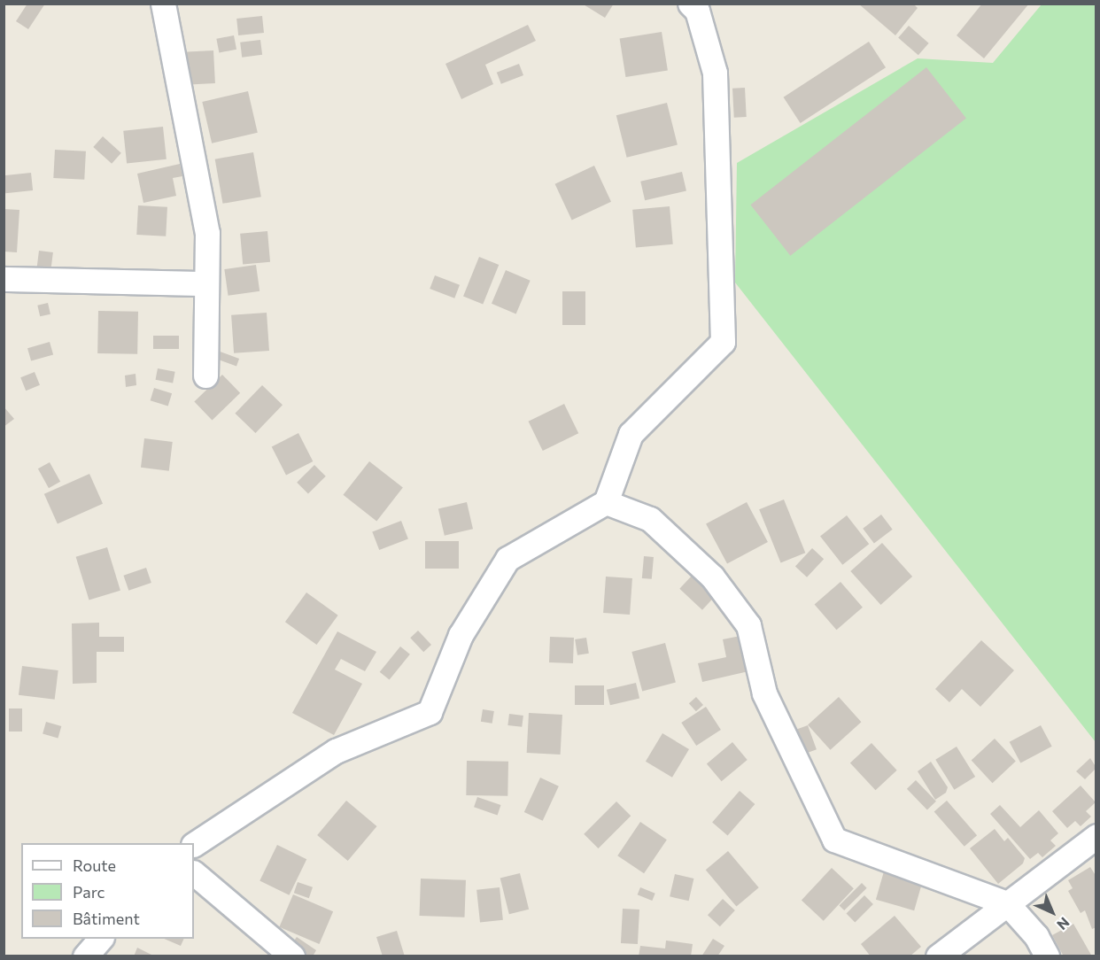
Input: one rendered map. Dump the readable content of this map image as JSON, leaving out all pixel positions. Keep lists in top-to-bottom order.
{
  "legend": ["Route", "Parc", "Bâtiment"],
  "north": "bottom right"
}
